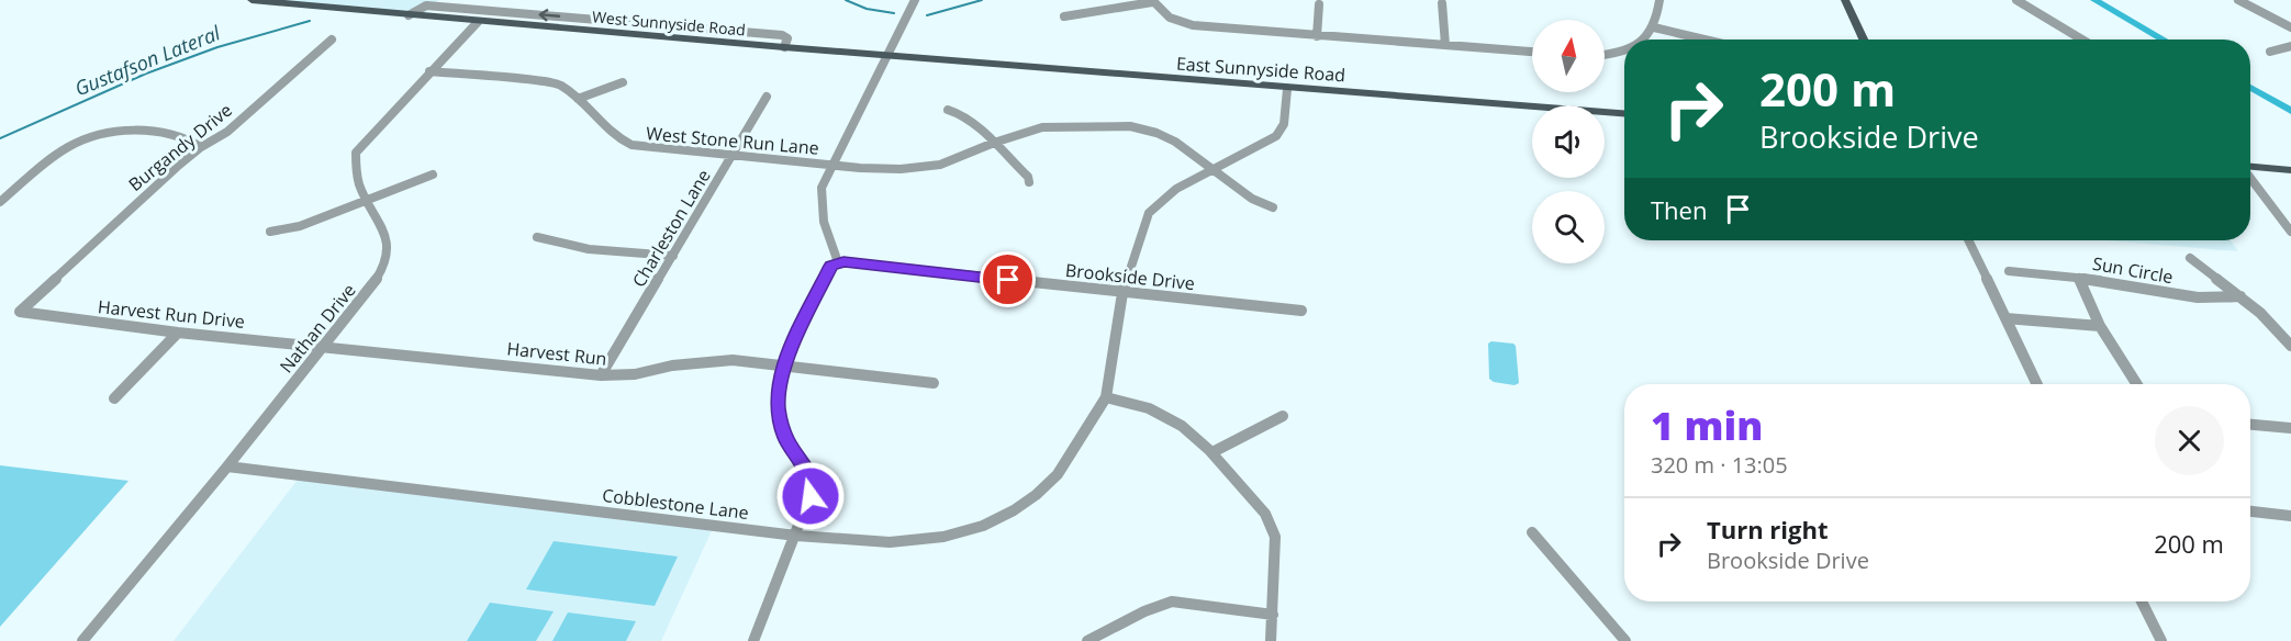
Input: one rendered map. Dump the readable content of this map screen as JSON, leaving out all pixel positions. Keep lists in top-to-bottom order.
{
  "streets": {
    "main road": ["West Sunnyside Road", "East Sunnyside Road"],
    "street": [
      "West Stone Run Lane",
      "Burgandy Drive",
      "Charleston Lane",
      "Sun Circle",
      "Brookside Drive",
      "Harvest Run Drive",
      "Nathan Drive",
      "Harvest Run",
      "Cobblestone Lane"
    ]
  },
  "crossings": [
    ["West Sunnyside Road", "East Sunnyside Road"],
    ["West Sunnyside Road", "Nathan Drive"],
    ["East Sunnyside Road", "Cobblestone Lane"],
    ["West Stone Run Lane", "Charleston Lane"],
    ["West Stone Run Lane", "Nathan Drive"],
    ["West Stone Run Lane", "Cobblestone Lane"],
    ["Burgandy Drive", "Harvest Run Drive"],
    ["Charleston Lane", "Harvest Run"],
    ["Brookside Drive", "Cobblestone Lane"],
    ["Harvest Run Drive", "Nathan Drive"],
    ["Harvest Run Drive", "Harvest Run"],
    ["Nathan Drive", "Harvest Run"],
    ["Nathan Drive", "Cobblestone Lane"]
  ],
  "water": ["Gustafson Lateral"],
  "north": "top",
  "page": {
    "turn": ["200 m", "Brookside Drive"],
    "then": "Then",
    "heading": ["1 min", "320 m · 13:05"],
    "list": [
      {
        "name": "Turn right",
        "note": "Brookside Drive",
        "value": "200 m"
      }
    ]
  }
}
